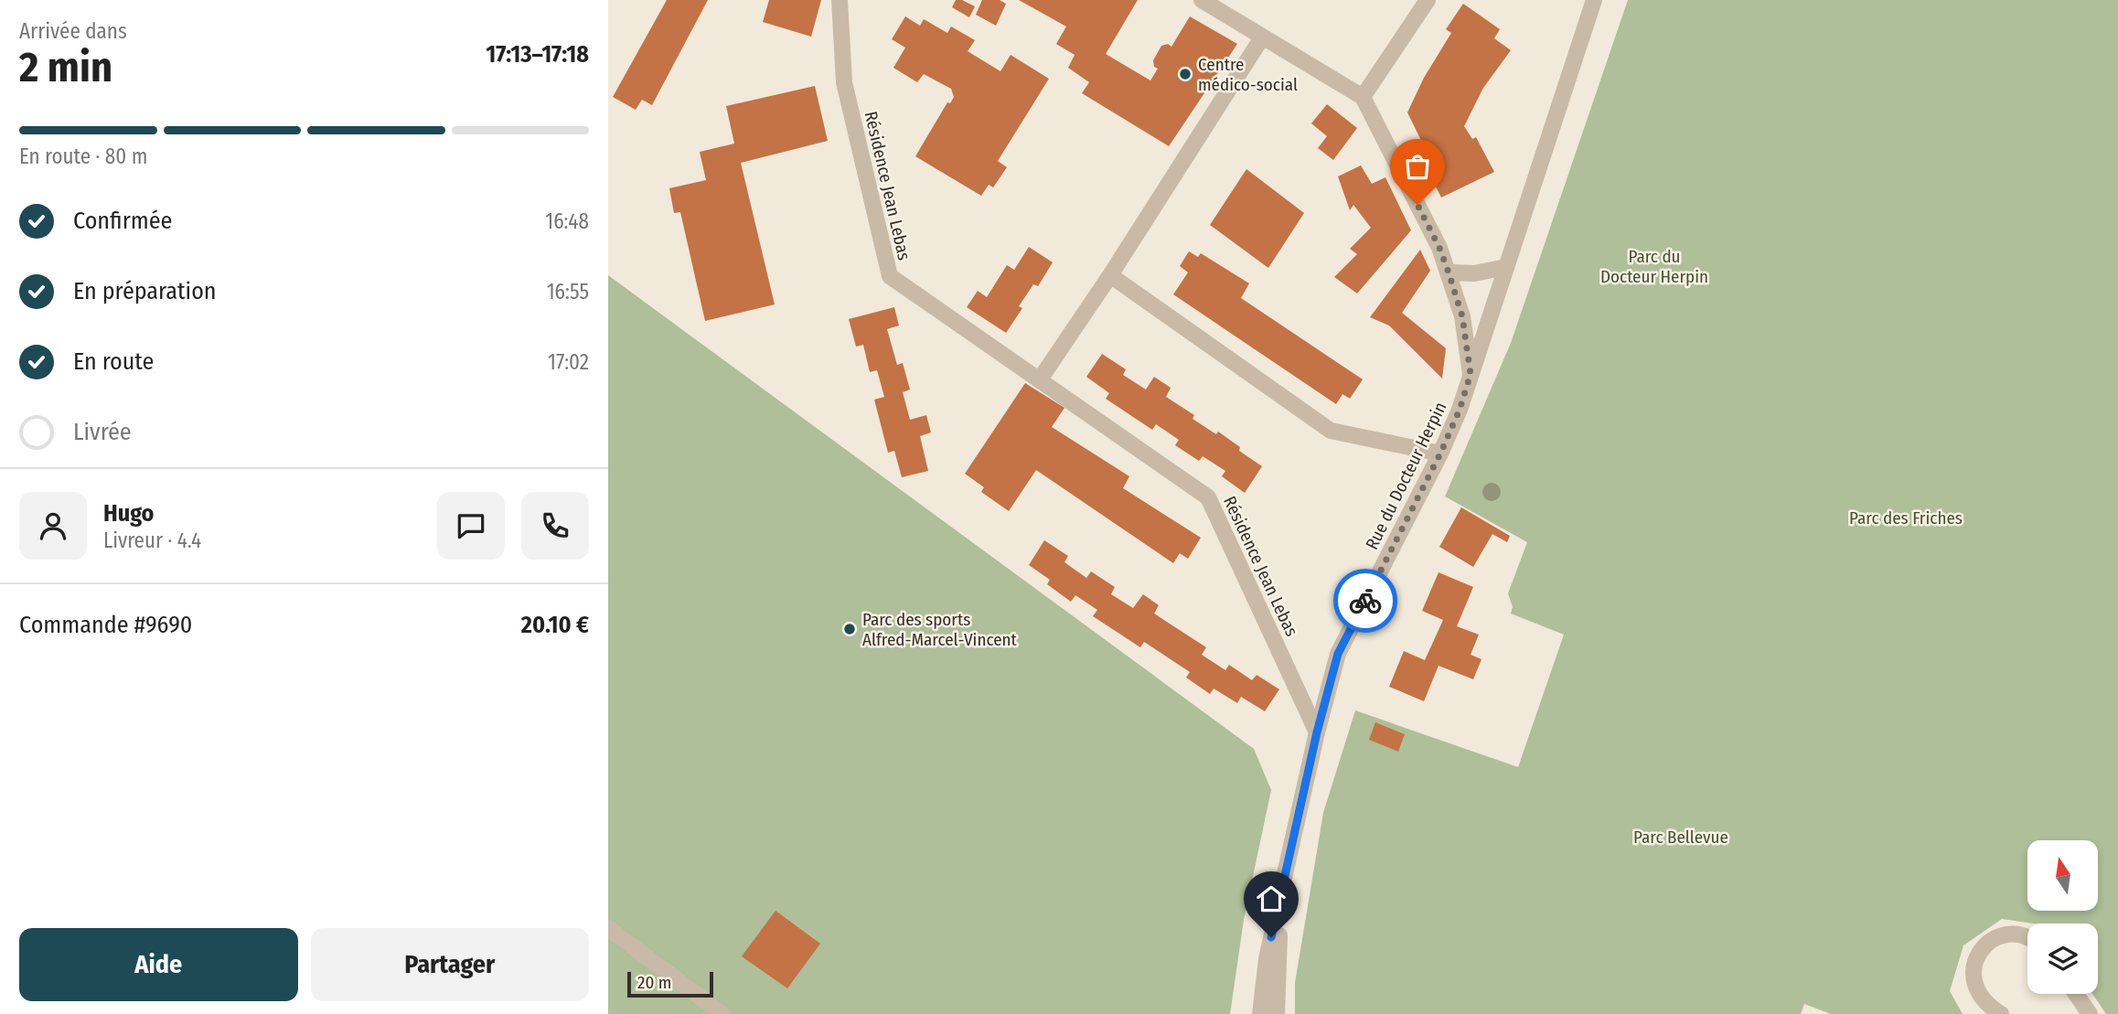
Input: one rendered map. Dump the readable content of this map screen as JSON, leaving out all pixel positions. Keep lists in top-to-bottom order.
{
  "streets": {
    "street": ["Résidence Jean Lebas", "Rue du Docteur Herpin"]
  },
  "crossings": [
    ["Résidence Jean Lebas", "Rue du Docteur Herpin"]
  ],
  "parks": ["Parc du Docteur Herpin", "Parc des Friches", "Parc Bellevue"],
  "places": ["Centre médico-social", "Parc des sports Alfred-Marcel-Vincent"],
  "scale_bar": "20 m",
  "north": "top",
  "page": {
    "heading": ["2 min", "Arrivée dans", "17:13–17:18"],
    "panel": [
      "Hugo",
      "Livreur · 4.4",
      "Commande #9690",
      "20.10 €"
    ],
    "bar": "En route · 80 m",
    "list": [
      ["Confirmée", "16:48"],
      ["En préparation", "16:55"],
      ["En route", "17:02"],
      "Livrée"
    ],
    "buttons": ["Aide", "Partager"],
    "scale": "20 m"
  }
}
